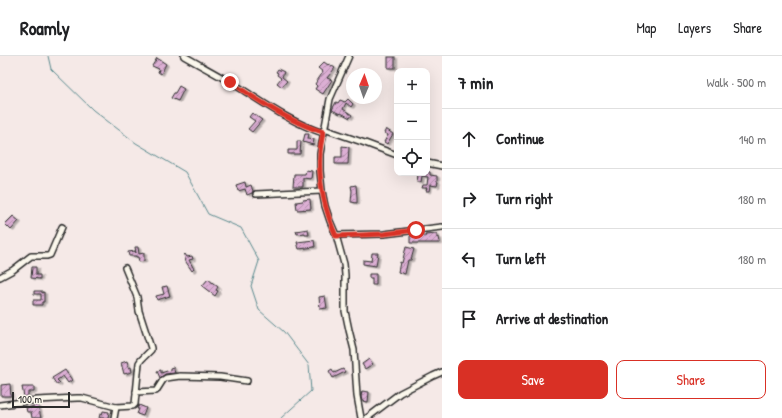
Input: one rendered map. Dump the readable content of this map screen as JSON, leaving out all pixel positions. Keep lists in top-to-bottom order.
{
  "scale_bar": "100 m",
  "north": "top",
  "page": {
    "header": "Roamly",
    "nav": ["Map", "Layers", "Share"],
    "heading": ["7 min", "Walk · 500 m"],
    "map_buttons": ["+", "−"],
    "list": [
      ["Continue", "140 m"],
      ["Turn right", "180 m"],
      ["Turn left", "180 m"],
      "Arrive at destination"
    ],
    "buttons": ["Save", "Share"],
    "scale": "100 m"
  }
}
